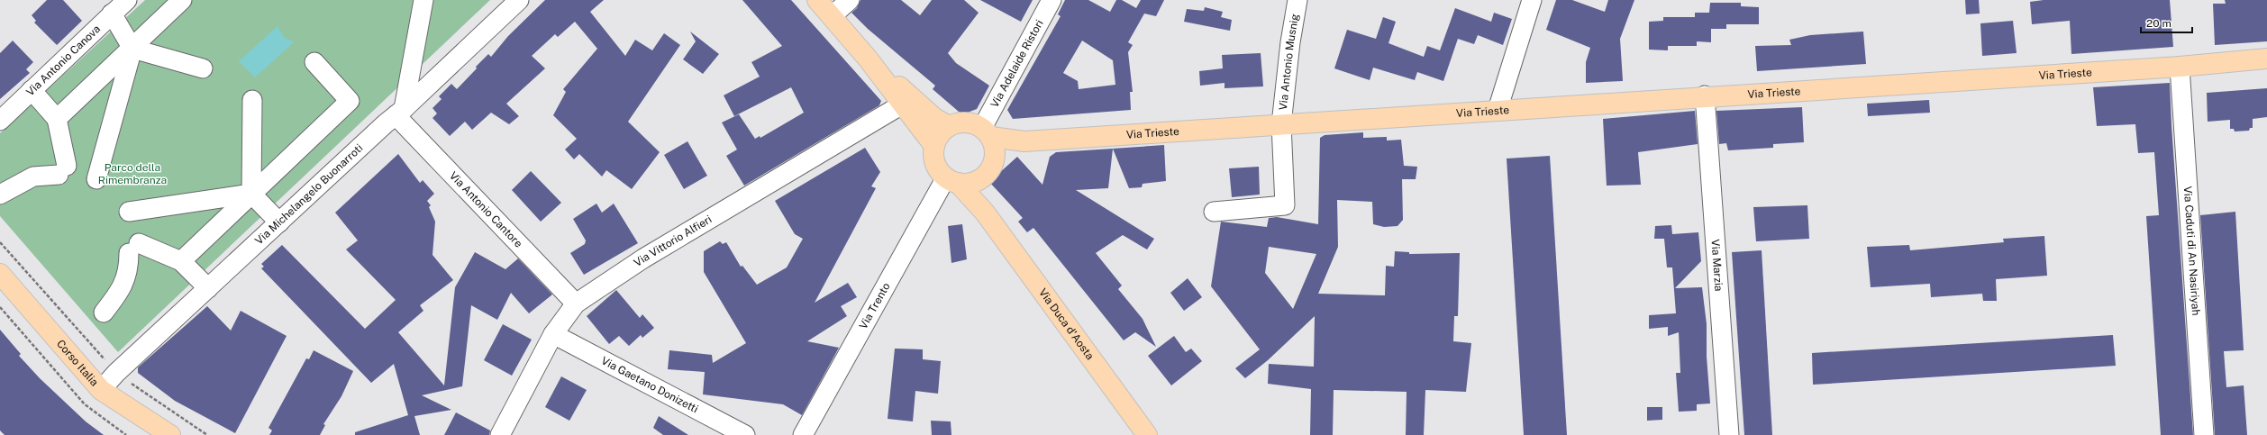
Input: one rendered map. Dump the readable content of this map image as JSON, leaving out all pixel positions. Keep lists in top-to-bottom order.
{
  "streets": {
    "main road": ["Via Trieste", "Via Duca d'Aosta", "Corso Italia"],
    "street": [
      "Via Antonio Canova",
      "Via Antonio Musnig",
      "Via Adelaide Ristori",
      "Via Michelangelo Buonarroti",
      "Via Antonio Cantore",
      "Via Vittorio Alfieri",
      "Via Caduti di An Nasiriyah",
      "Via Marzia",
      "Via Trento",
      "Via Gaetano Donizetti"
    ]
  },
  "crossings": [
    ["Via Antonio Musnig", "Via Trieste"],
    ["Via Adelaide Ristori", "Via Trieste"],
    ["Via Adelaide Ristori", "Via Trento"],
    ["Via Adelaide Ristori", "Via Duca d'Aosta"],
    ["Via Trieste", "Via Caduti di An Nasiriyah"],
    ["Via Trieste", "Via Marzia"],
    ["Via Trieste", "Via Trento"],
    ["Via Trieste", "Via Duca d'Aosta"],
    ["Via Michelangelo Buonarroti", "Via Antonio Cantore"],
    ["Via Michelangelo Buonarroti", "Corso Italia"],
    ["Via Antonio Cantore", "Via Vittorio Alfieri"],
    ["Via Vittorio Alfieri", "Via Gaetano Donizetti"],
    ["Via Trento", "Via Duca d'Aosta"]
  ],
  "parks": ["Parco della Rimembranza"],
  "scale_bar": "20 m"
}
